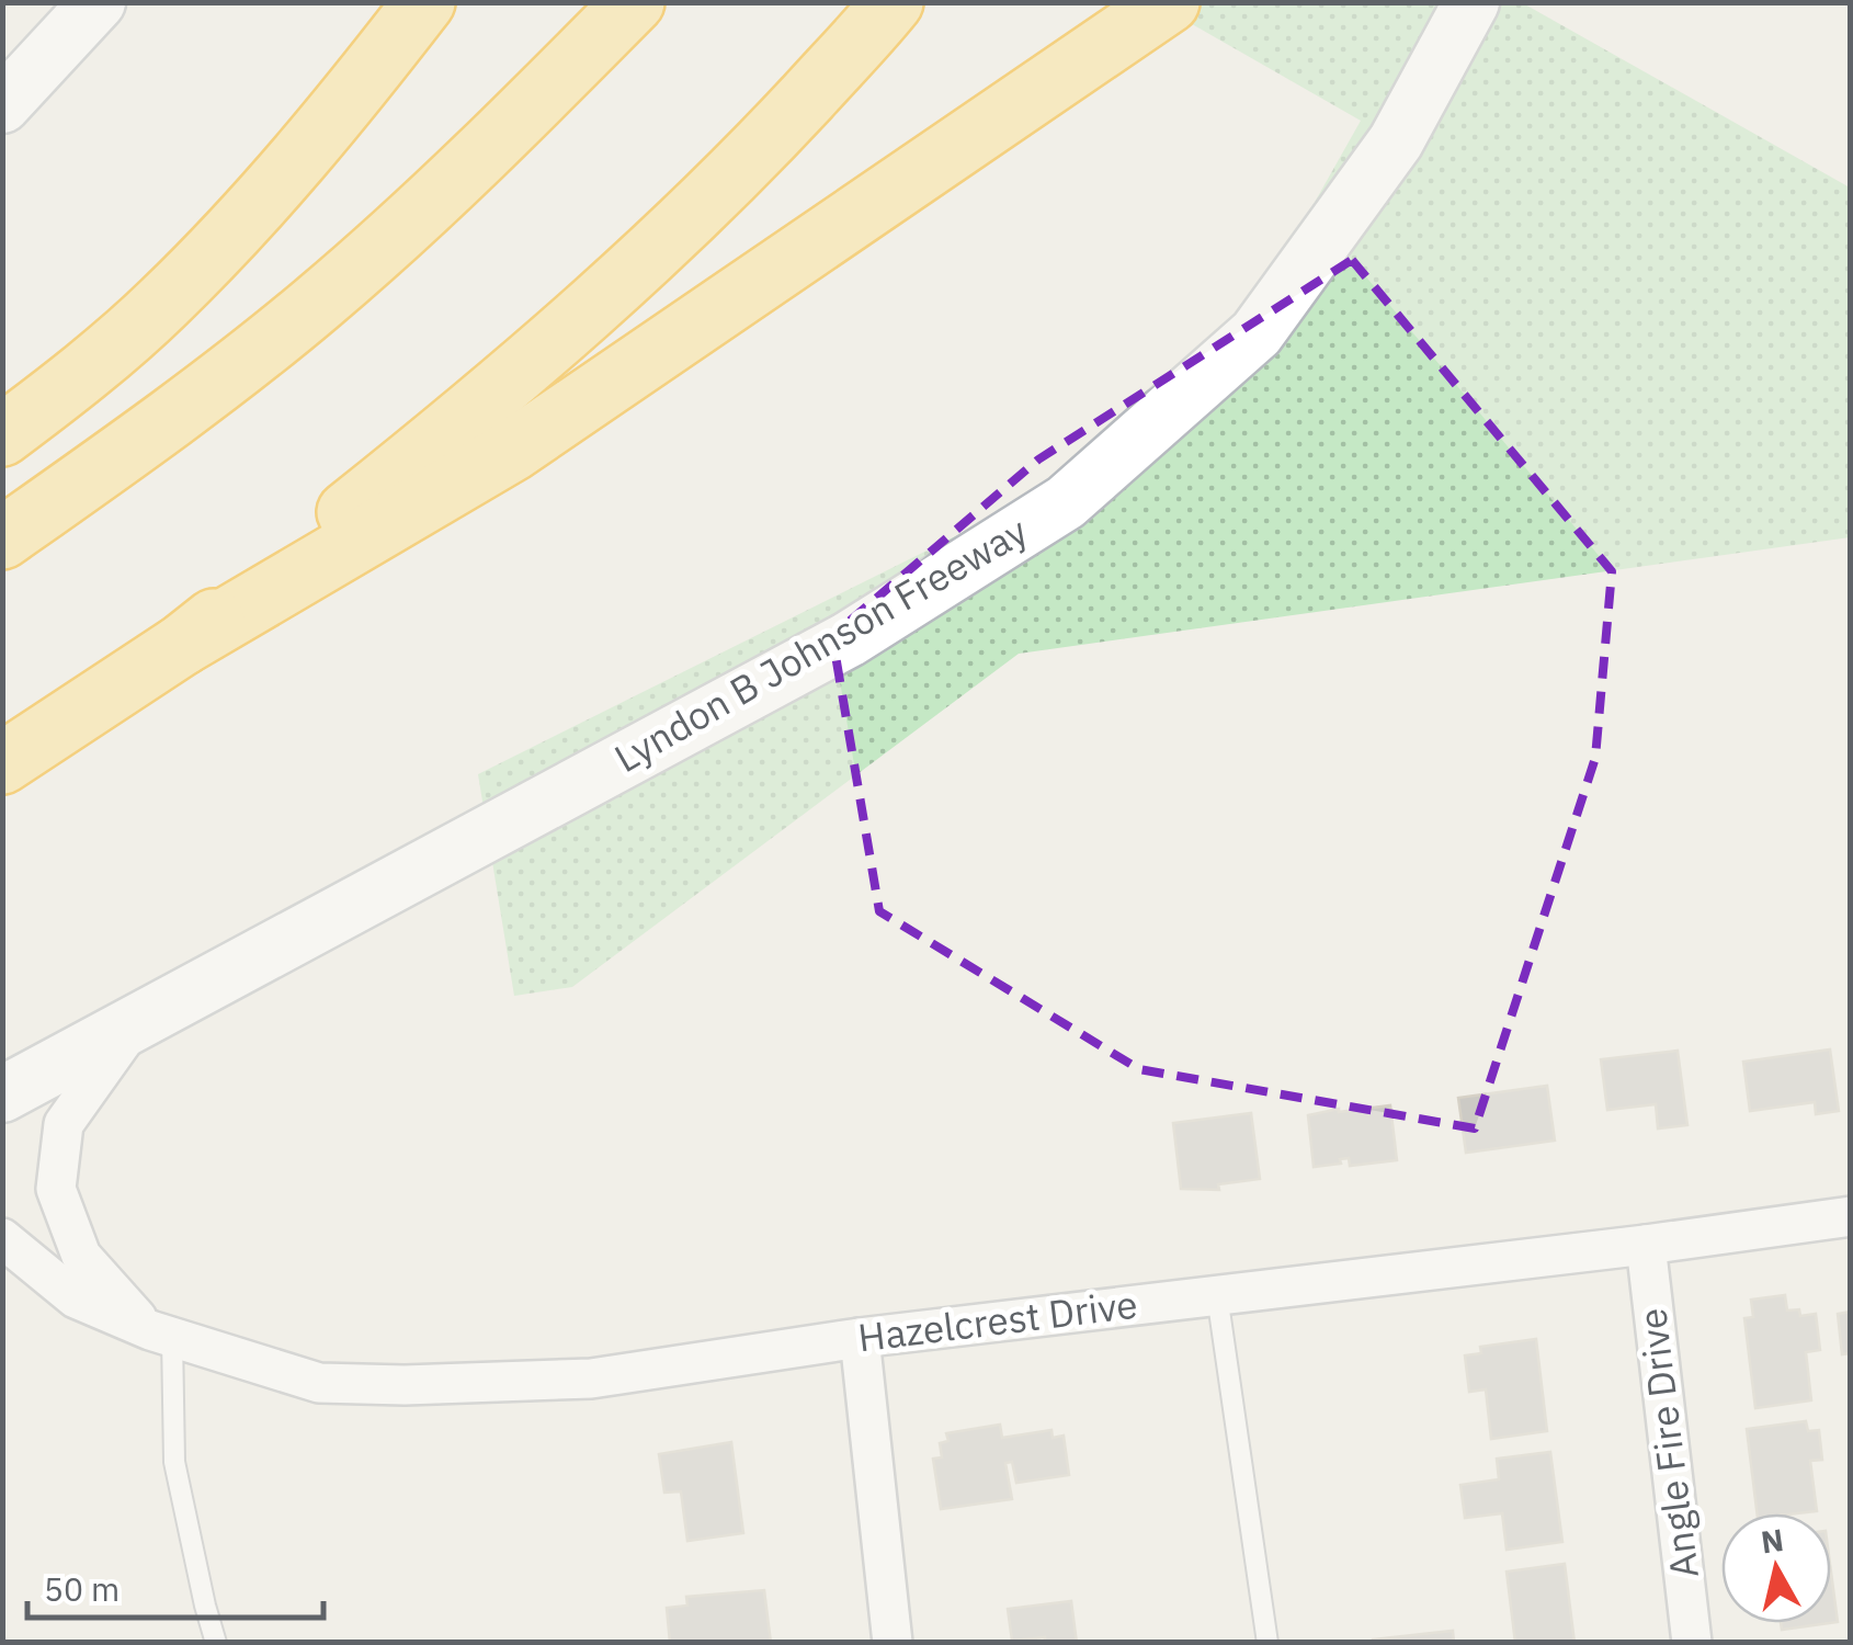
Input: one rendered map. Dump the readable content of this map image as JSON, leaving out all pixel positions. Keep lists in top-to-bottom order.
{
  "streets": {
    "main road": ["Lyndon B Johnson Freeway"],
    "street": ["Hazelcrest Drive", "Angle Fire Drive"]
  },
  "crossings": [
    ["Lyndon B Johnson Freeway", "Hazelcrest Drive"],
    ["Hazelcrest Drive", "Angle Fire Drive"]
  ],
  "scale_bar": "50 m",
  "north": "top"
}
